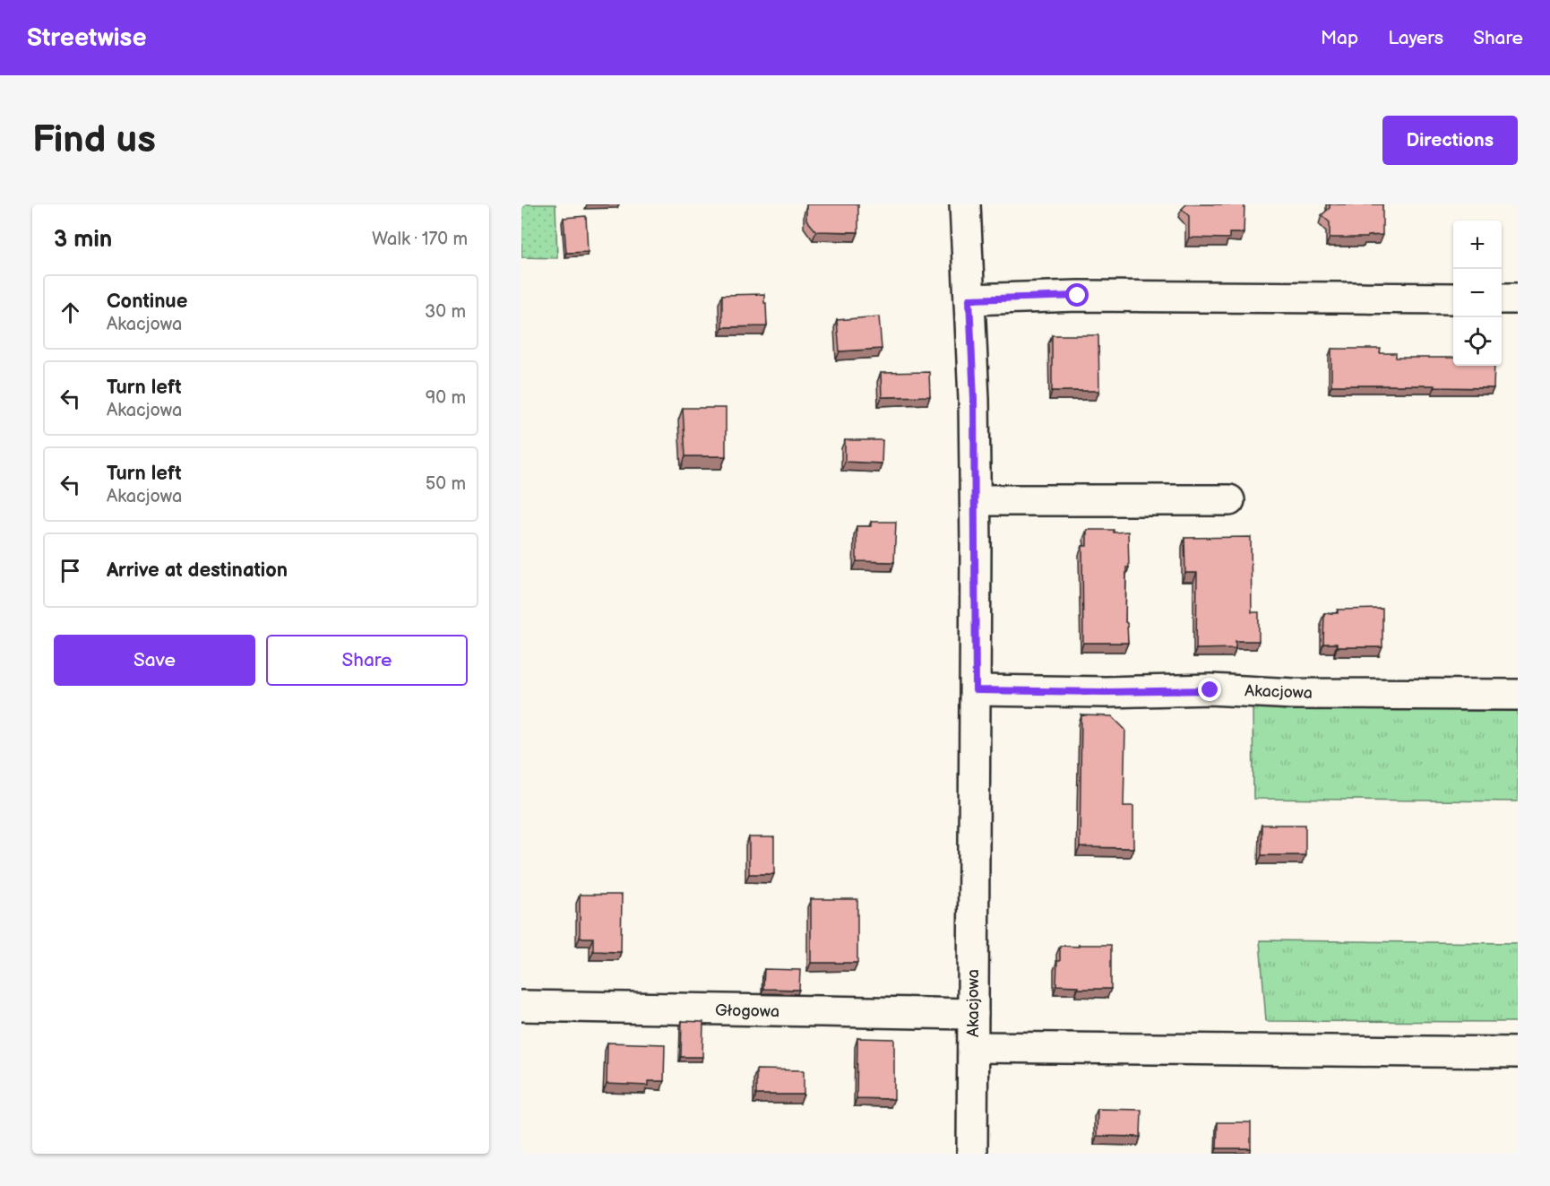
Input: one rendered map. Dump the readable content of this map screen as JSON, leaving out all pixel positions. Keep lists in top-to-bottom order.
{
  "streets": {
    "street": ["Akacjowa", "Głogowa"]
  },
  "crossings": [
    ["Akacjowa", "Głogowa"]
  ],
  "page": {
    "header": "Streetwise",
    "nav": ["Map", "Layers", "Share"],
    "buttons": [
      "Directions",
      ["Save", "Share"]
    ],
    "title": "Find us",
    "heading": ["3 min", "Walk · 170 m"],
    "map_buttons": ["+", "−"],
    "list": [
      ["Continue", "Akacjowa", "30 m"],
      ["Turn left", "Akacjowa", "90 m"],
      ["Turn left", "Akacjowa", "50 m"],
      "Arrive at destination"
    ]
  }
}
